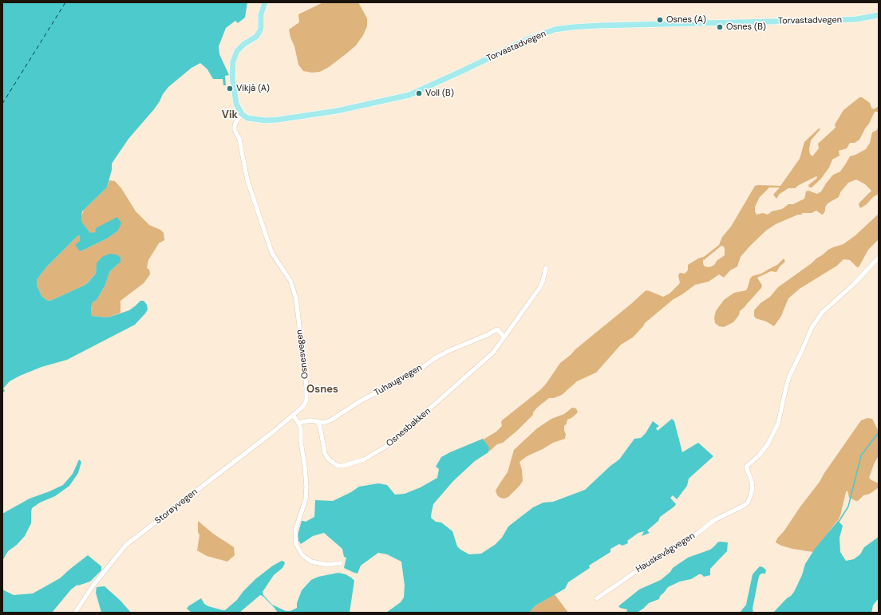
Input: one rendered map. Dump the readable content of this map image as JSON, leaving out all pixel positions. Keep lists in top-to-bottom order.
{
  "streets": {
    "main road": ["Torvastadvegen"],
    "street": [
      "Osnesvegen",
      "Tuhaugvegen",
      "Osnesbakken",
      "Storøyvegen",
      "Hauskevågvegen"
    ]
  },
  "crossings": [
    ["Torvastadvegen", "Osnesvegen"],
    ["Osnesvegen", "Storøyvegen"],
    ["Tuhaugvegen", "Osnesbakken"]
  ],
  "districts": ["Vik", "Osnes"],
  "places": [
    "Osnes (A)",
    "Osnes (B)",
    "Vikjå (A)",
    "Voll (B)"
  ]
}
